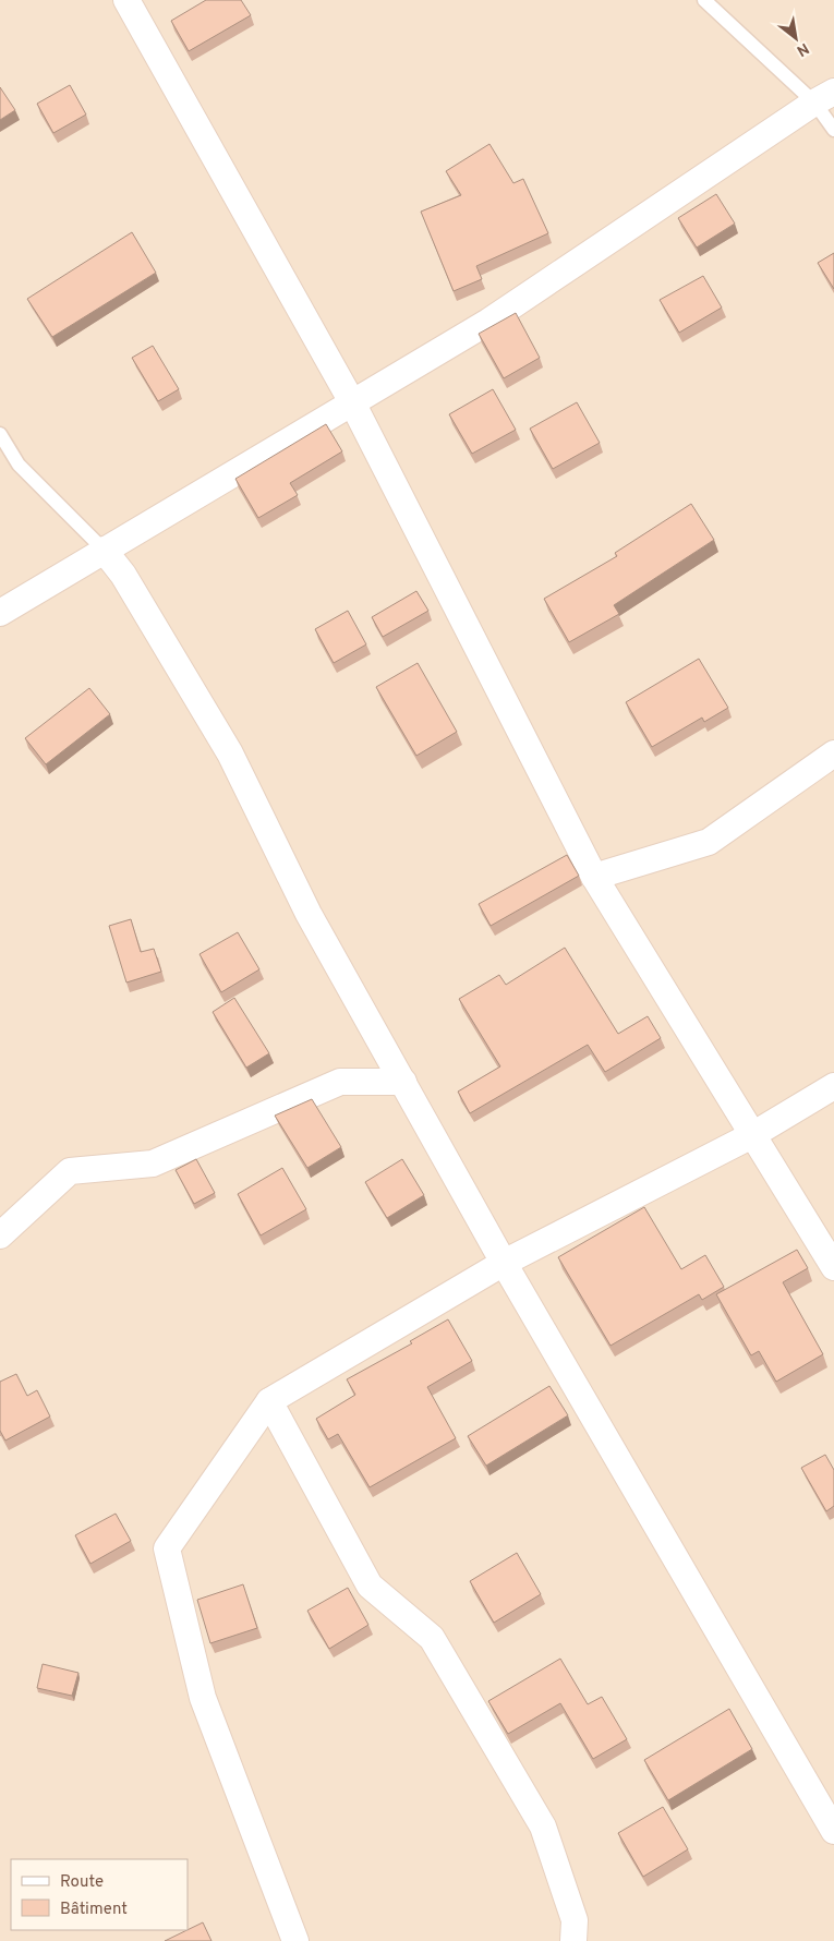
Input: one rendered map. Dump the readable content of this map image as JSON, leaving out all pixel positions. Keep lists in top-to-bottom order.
{
  "legend": ["Route", "Bâtiment"],
  "north": "bottom right"
}
